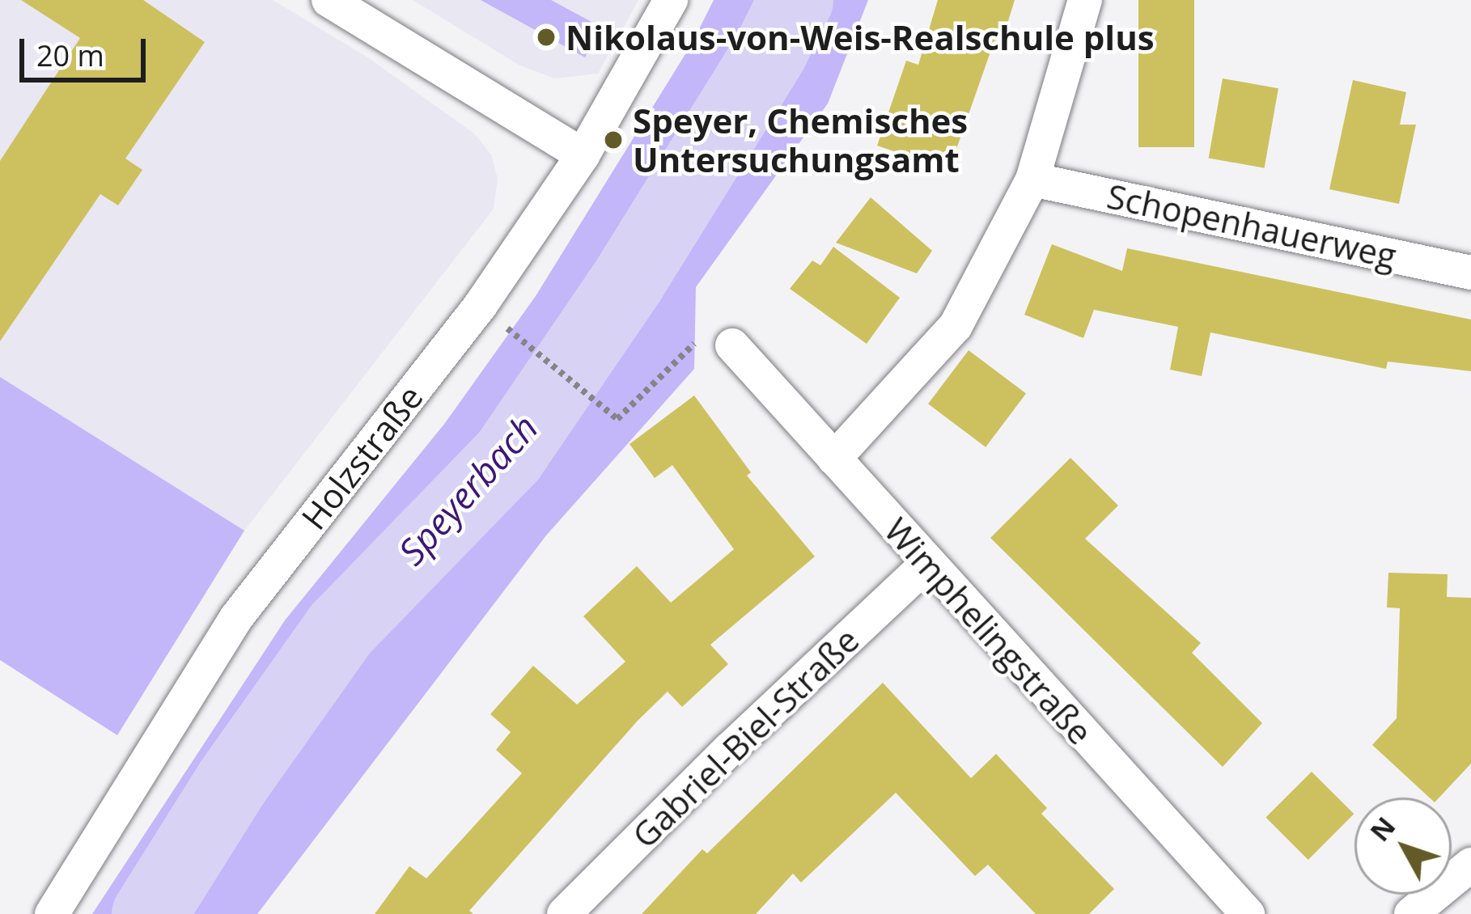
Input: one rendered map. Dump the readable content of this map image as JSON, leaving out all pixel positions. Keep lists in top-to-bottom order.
{
  "streets": {
    "street": [
      "Schopenhauerweg",
      "Holzstraße",
      "Wimphelingstraße",
      "Gabriel-Biel-Straße"
    ]
  },
  "crossings": [
    ["Wimphelingstraße", "Gabriel-Biel-Straße"]
  ],
  "water": ["Speyerbach"],
  "places": ["Nikolaus-von-Weis-Realschule plus", "Speyer, Chemisches Untersuchungsamt"],
  "scale_bar": "20 m",
  "north": "top left"
}
